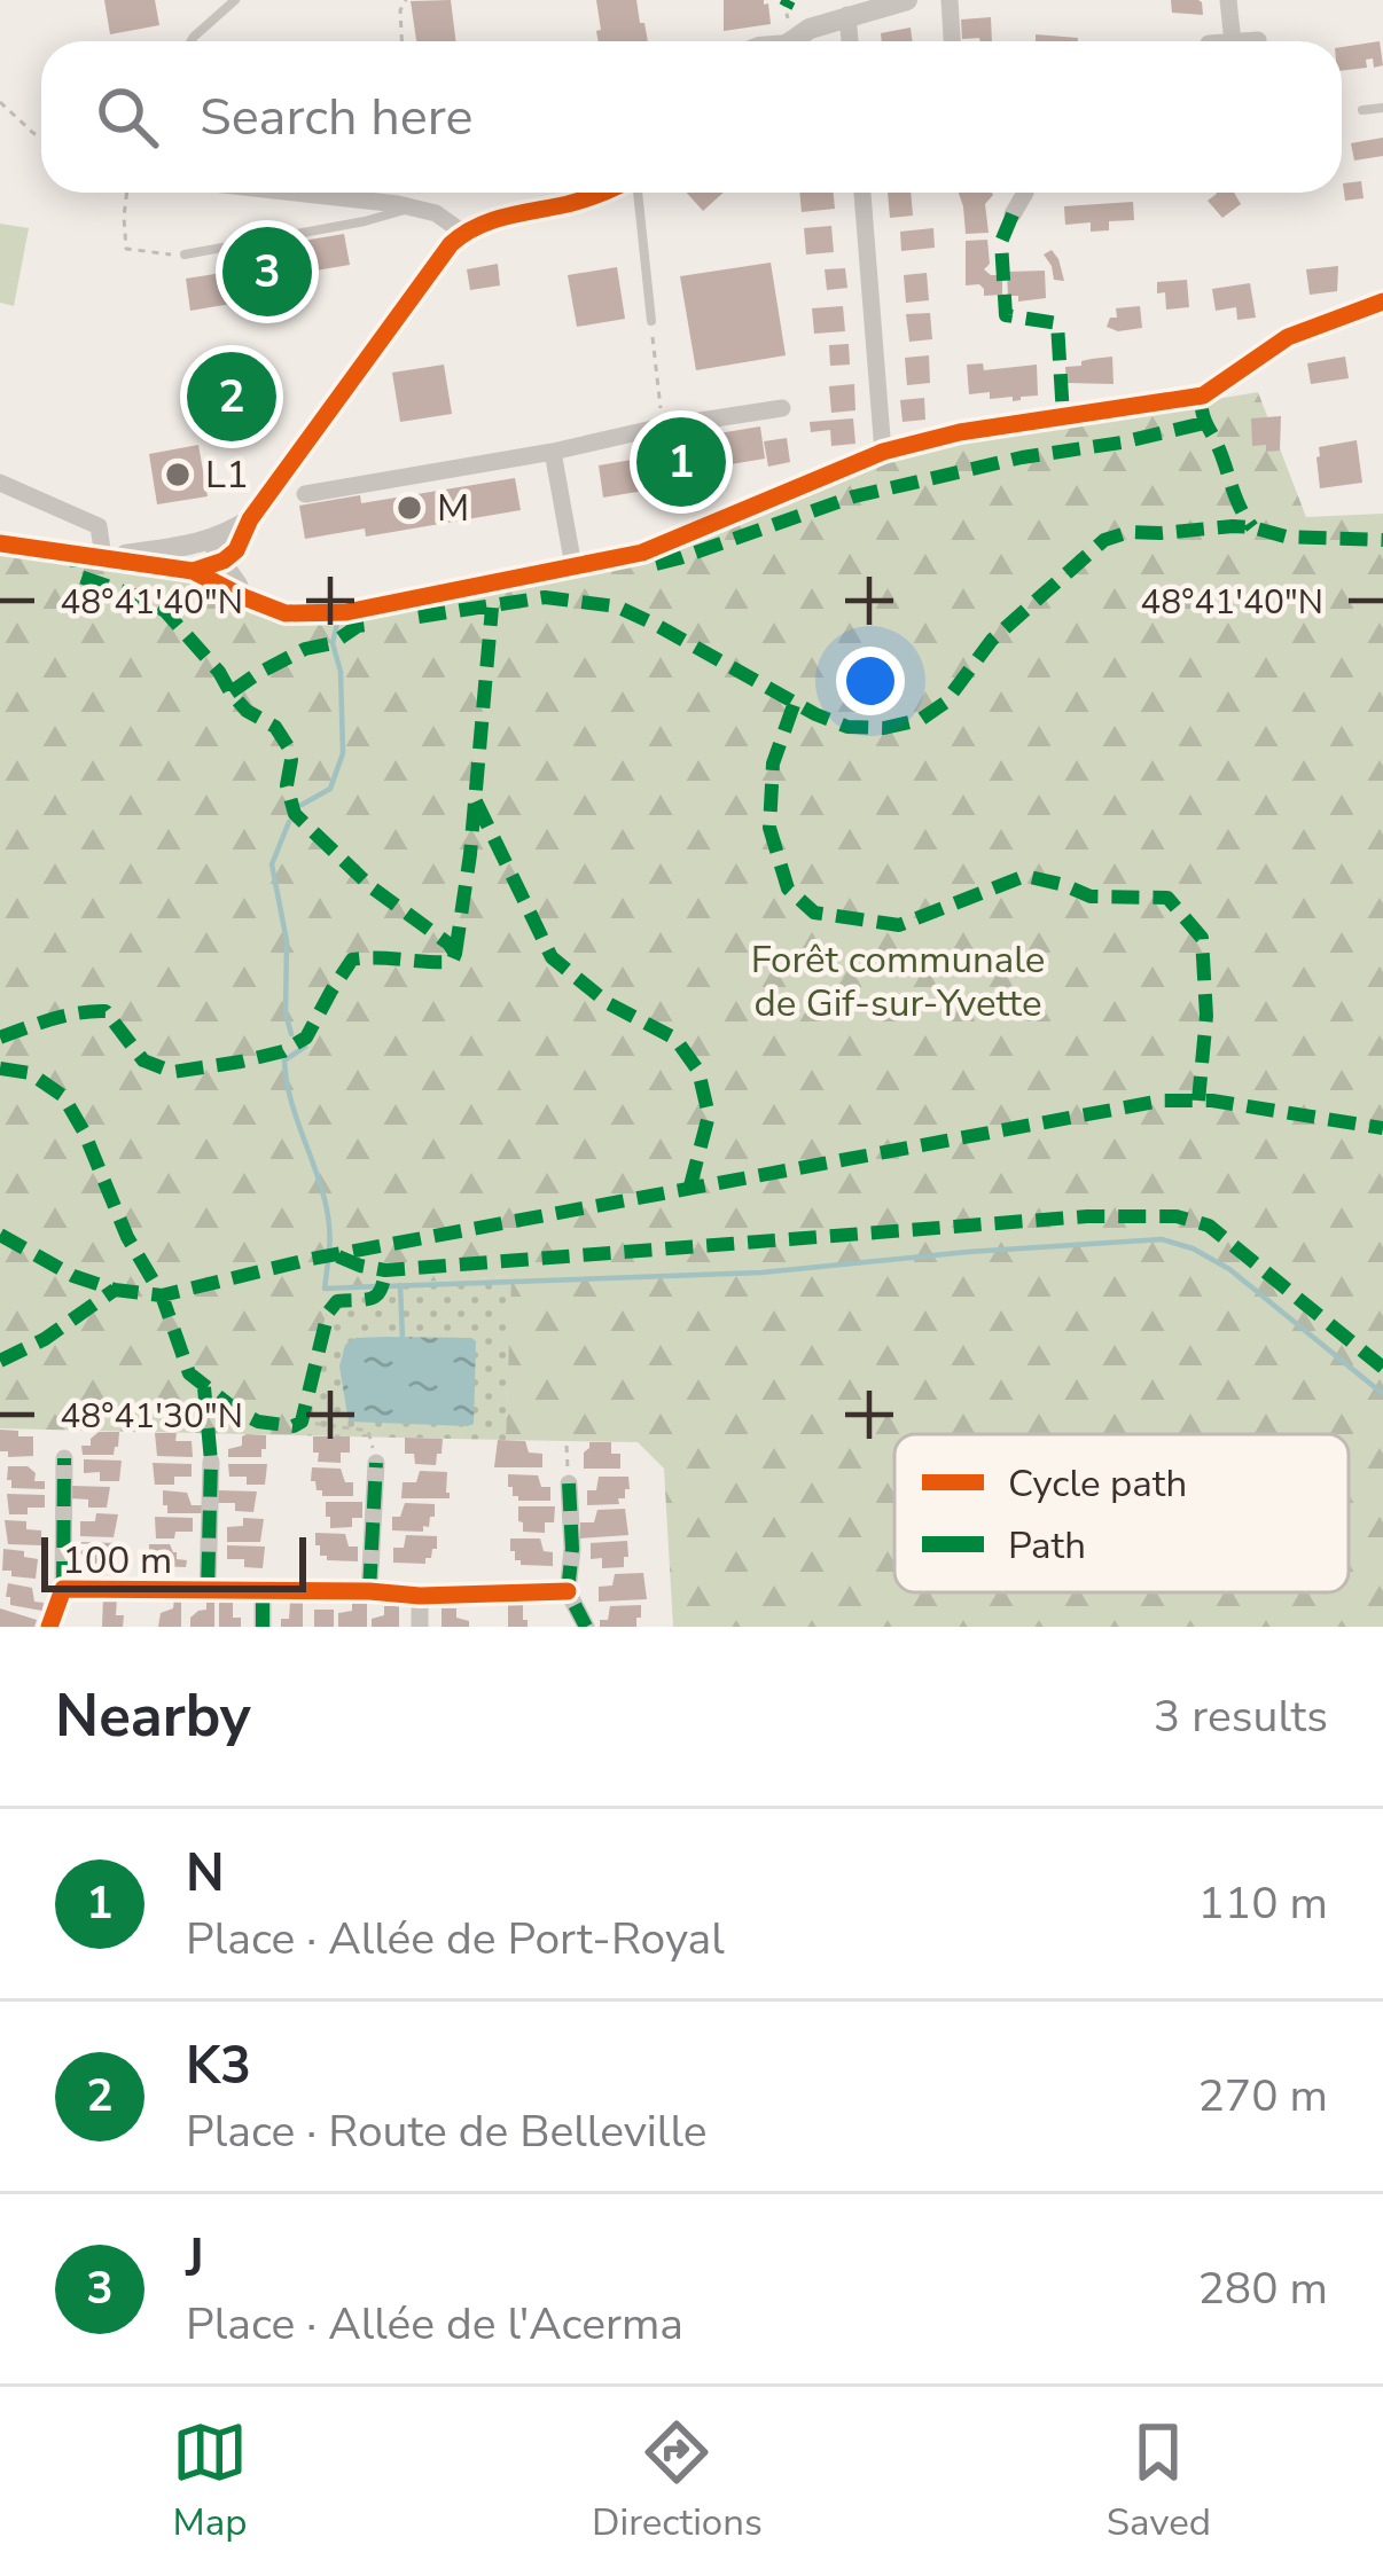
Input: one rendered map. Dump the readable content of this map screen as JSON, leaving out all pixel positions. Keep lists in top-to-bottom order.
{
  "parks": ["Forêt communale de Gif-sur-Yvette"],
  "places": ["L1", "M"],
  "legend": ["Cycle path", "Path"],
  "scale_bar": "100 m",
  "page": {
    "search": "Search here",
    "pins": ["3", "2", "1"],
    "scale": "100 m",
    "heading": ["Nearby", "3 results"],
    "list": [
      {
        "mark": "1",
        "name": "N",
        "note": "Place · Allée de Port-Royal",
        "value": "110 m"
      },
      {
        "mark": "2",
        "name": "K3",
        "note": "Place · Route de Belleville",
        "value": "270 m"
      },
      {
        "mark": "3",
        "name": "J",
        "note": "Place · Allée de l'Acerma",
        "value": "280 m"
      }
    ],
    "nav": ["Map", "Directions", "Saved"]
  },
  "coordinates": ["48°41'40\"N", "48°41'30\"N"]
}
